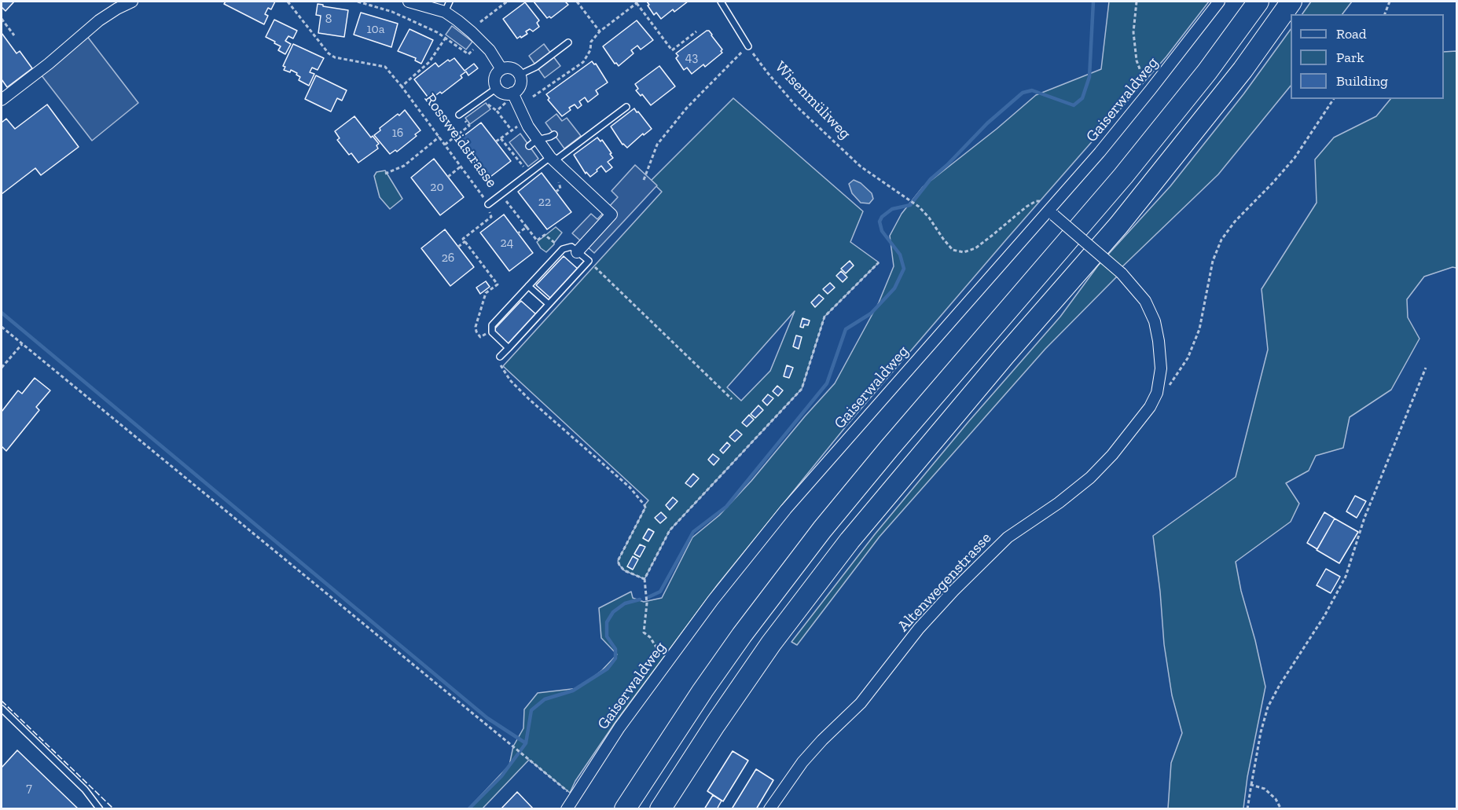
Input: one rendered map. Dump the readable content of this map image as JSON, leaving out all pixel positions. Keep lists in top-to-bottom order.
{
  "streets": {
    "street": ["Gaiserwaldweg", "Altenwegenstrasse"],
    "lane": ["Rossweidstrasse"],
    "path": ["Wisenmüliweg"]
  },
  "crossings": [
    ["Gaiserwaldweg", "Wisenmüliweg"],
    ["Gaiserwaldweg", "Altenwegenstrasse"],
    ["Wisenmüliweg", "Altenwegenstrasse"]
  ],
  "house_numbers": [
    "8",
    "10a",
    "43",
    "16",
    "20",
    "22",
    "24",
    "26",
    "7"
  ],
  "legend": ["Road", "Park", "Building"]
}
